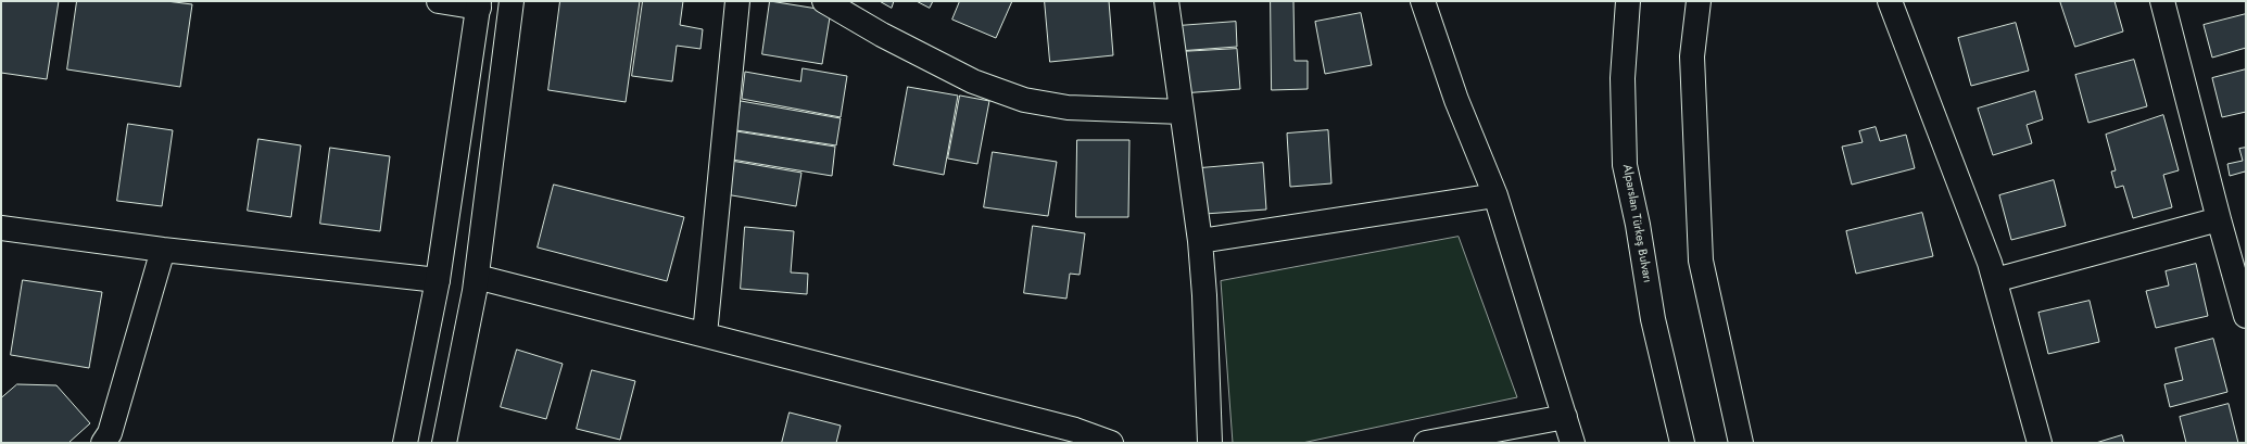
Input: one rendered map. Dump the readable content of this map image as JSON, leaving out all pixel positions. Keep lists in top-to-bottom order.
{
  "streets": {
    "street": ["Alparslan Türkeş Bulvarı"]
  }
}
